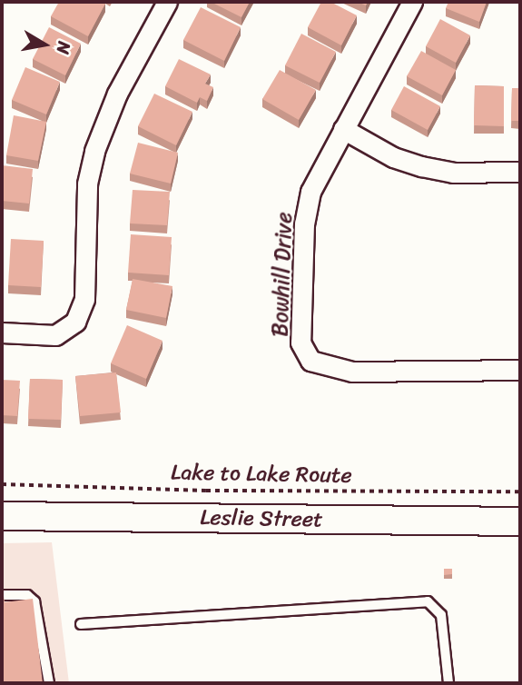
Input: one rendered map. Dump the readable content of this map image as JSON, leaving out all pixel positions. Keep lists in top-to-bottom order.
{
  "streets": {
    "main road": ["Leslie Street"],
    "street": ["Bowhill Drive"],
    "path": ["Lake to Lake Route"]
  },
  "north": "right"
}
